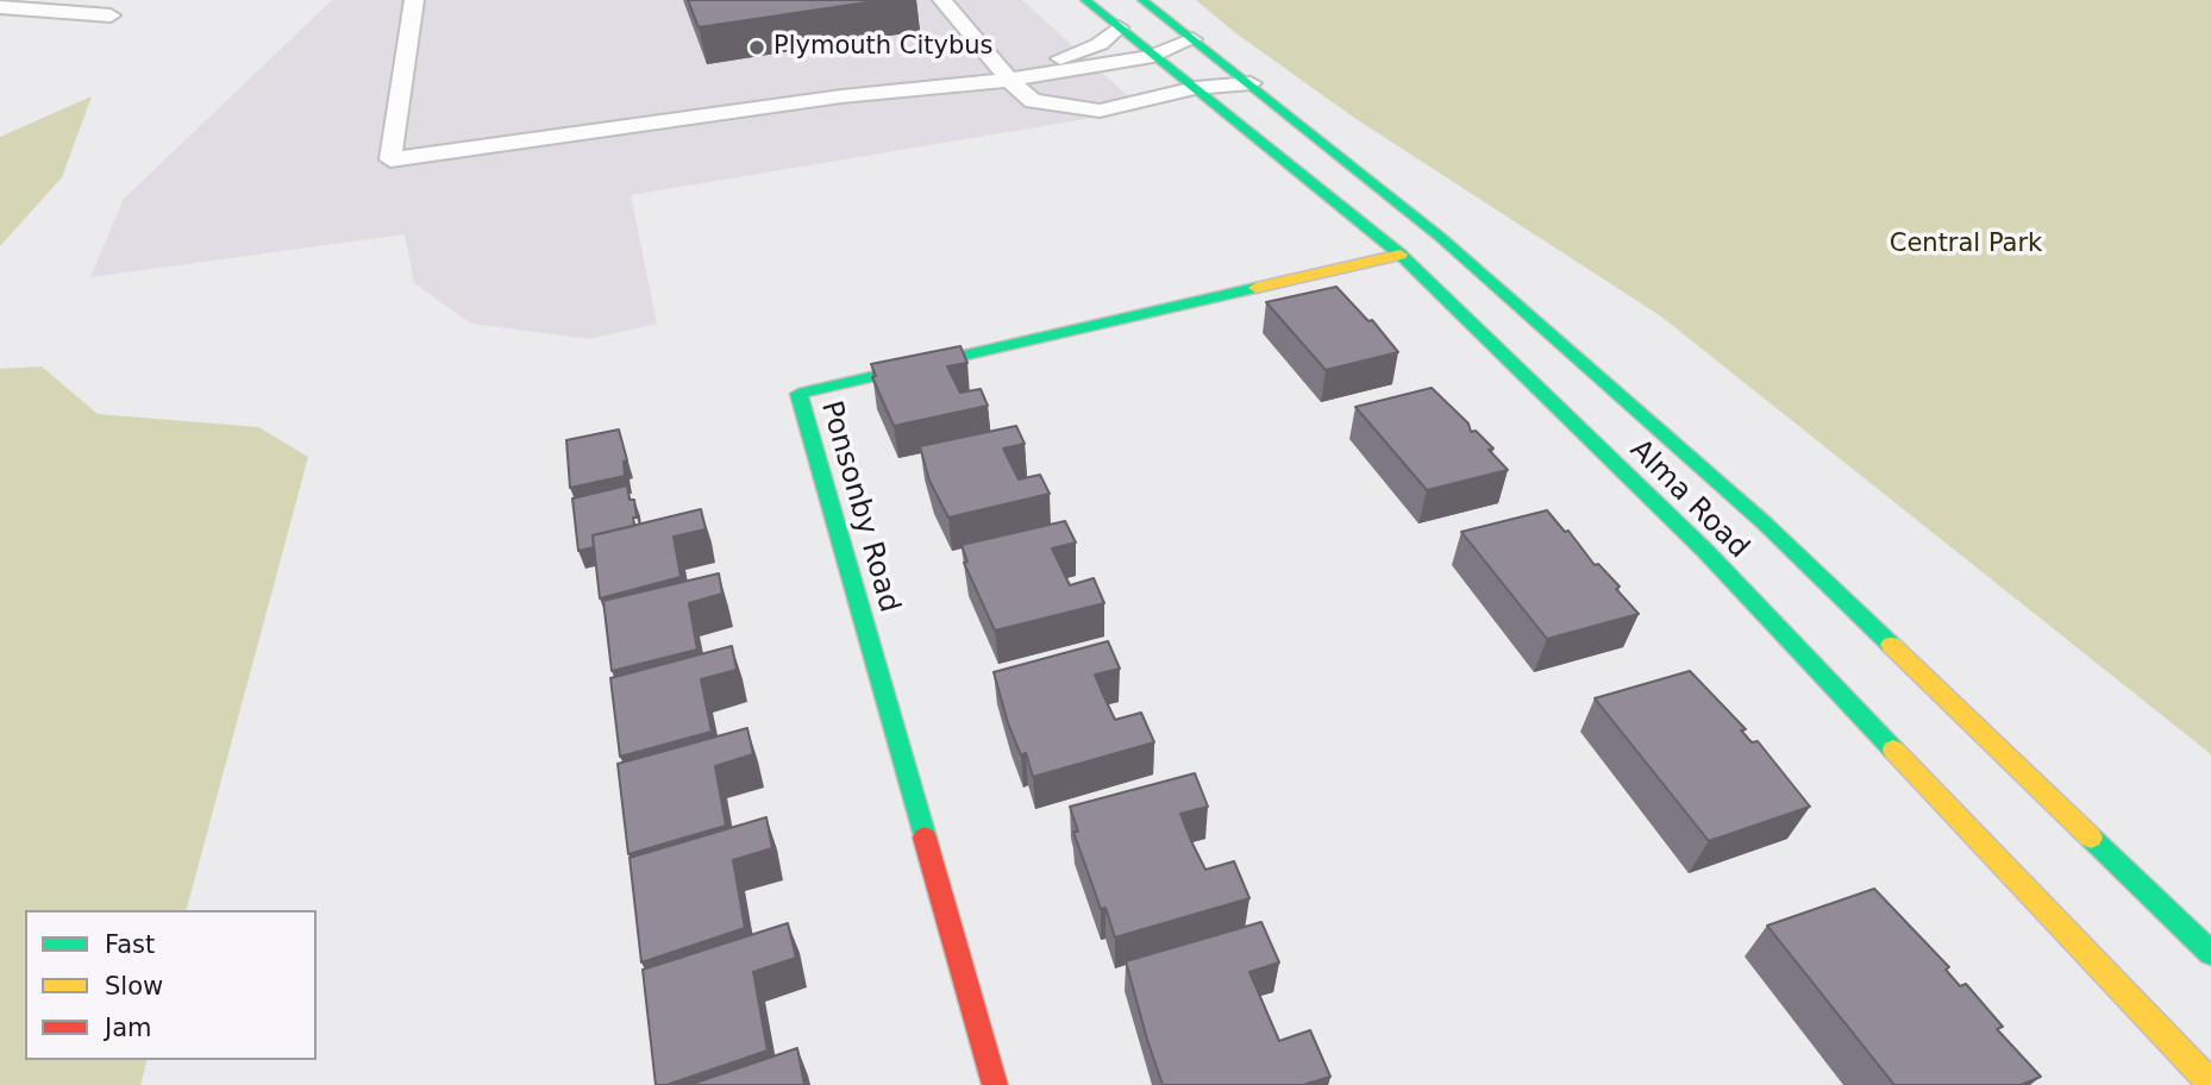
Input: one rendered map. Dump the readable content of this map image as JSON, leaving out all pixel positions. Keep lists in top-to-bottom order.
{
  "streets": {
    "main road": ["Alma Road", "Ponsonby Road"]
  },
  "crossings": [
    ["Alma Road", "Ponsonby Road"]
  ],
  "parks": ["Central Park"],
  "places": ["Plymouth Citybus"],
  "legend": ["Fast", "Slow", "Jam"]
}
